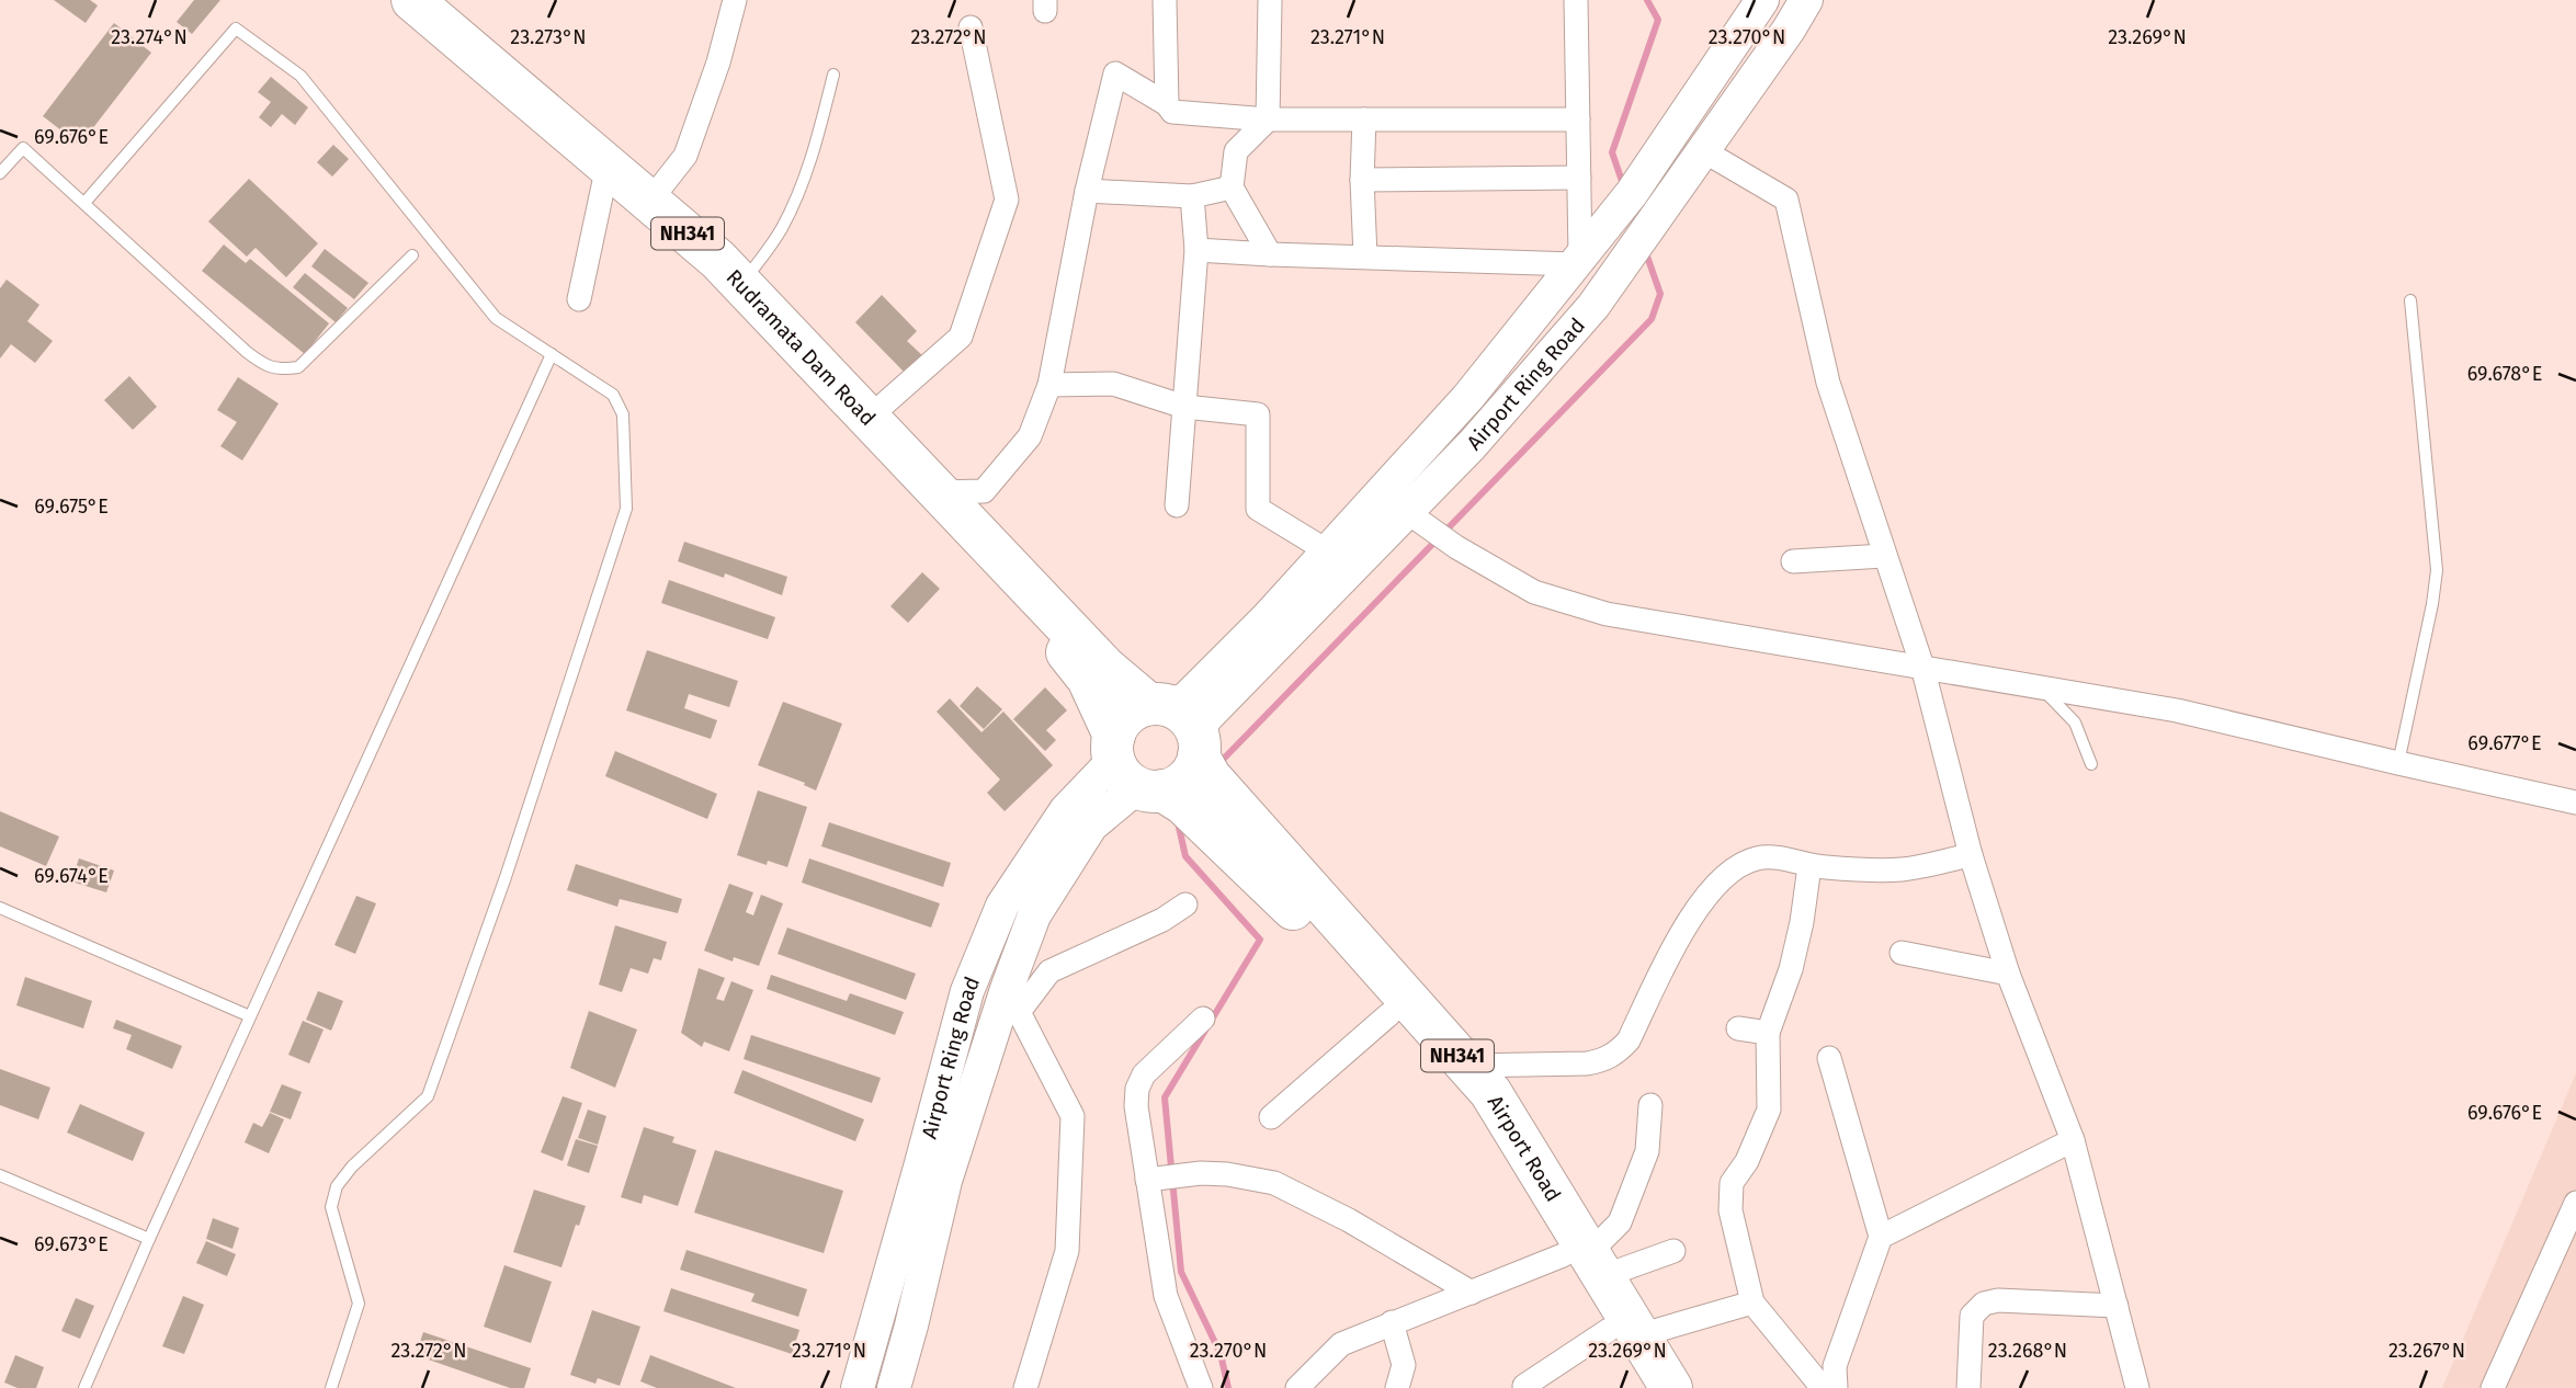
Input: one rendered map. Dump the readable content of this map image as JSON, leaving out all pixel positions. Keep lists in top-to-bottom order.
{
  "streets": {
    "highway": ["NH341", "Rudramata Dam Road", "Airport Road"],
    "main road": ["Airport Ring Road"]
  },
  "crossings": [
    ["NH341", "Rudramata Dam Road"],
    ["NH341", "Airport Ring Road"],
    ["NH341", "Airport Road"],
    ["Airport Ring Road", "Airport Road"]
  ],
  "coordinates": [
    "23.274°N",
    "23.273°N",
    "23.272°N",
    "23.271°N",
    "23.270°N",
    "23.269°N",
    "69.676°E",
    "69.678°E",
    "69.675°E",
    "69.677°E",
    "69.674°E",
    "69.673°E",
    "23.268°N",
    "23.267°N"
  ]
}
